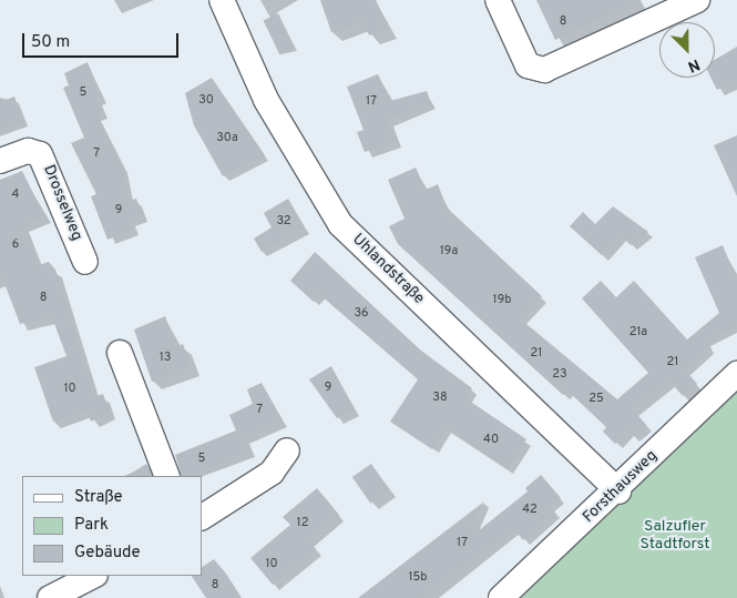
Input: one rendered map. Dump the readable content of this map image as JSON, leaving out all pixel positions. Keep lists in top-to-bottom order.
{
  "streets": {
    "street": ["Drosselweg", "Uhlandstraße", "Forsthausweg"]
  },
  "crossings": [
    ["Uhlandstraße", "Forsthausweg"]
  ],
  "parks": ["Salzufler Stadtforst"],
  "house_numbers": [
    "8",
    "5",
    "30",
    "17",
    "30a",
    "7",
    "4",
    "9",
    "32",
    "6",
    "19a",
    "8",
    "19b",
    "36",
    "21a",
    "21",
    "13",
    "21",
    "23",
    "9",
    "10",
    "38",
    "25",
    "7",
    "40",
    "5",
    "42",
    "12",
    "17",
    "10",
    "15b",
    "8"
  ],
  "legend": ["Straße", "Park", "Gebäude"],
  "scale_bar": "50 m",
  "north": "bottom right"
}
